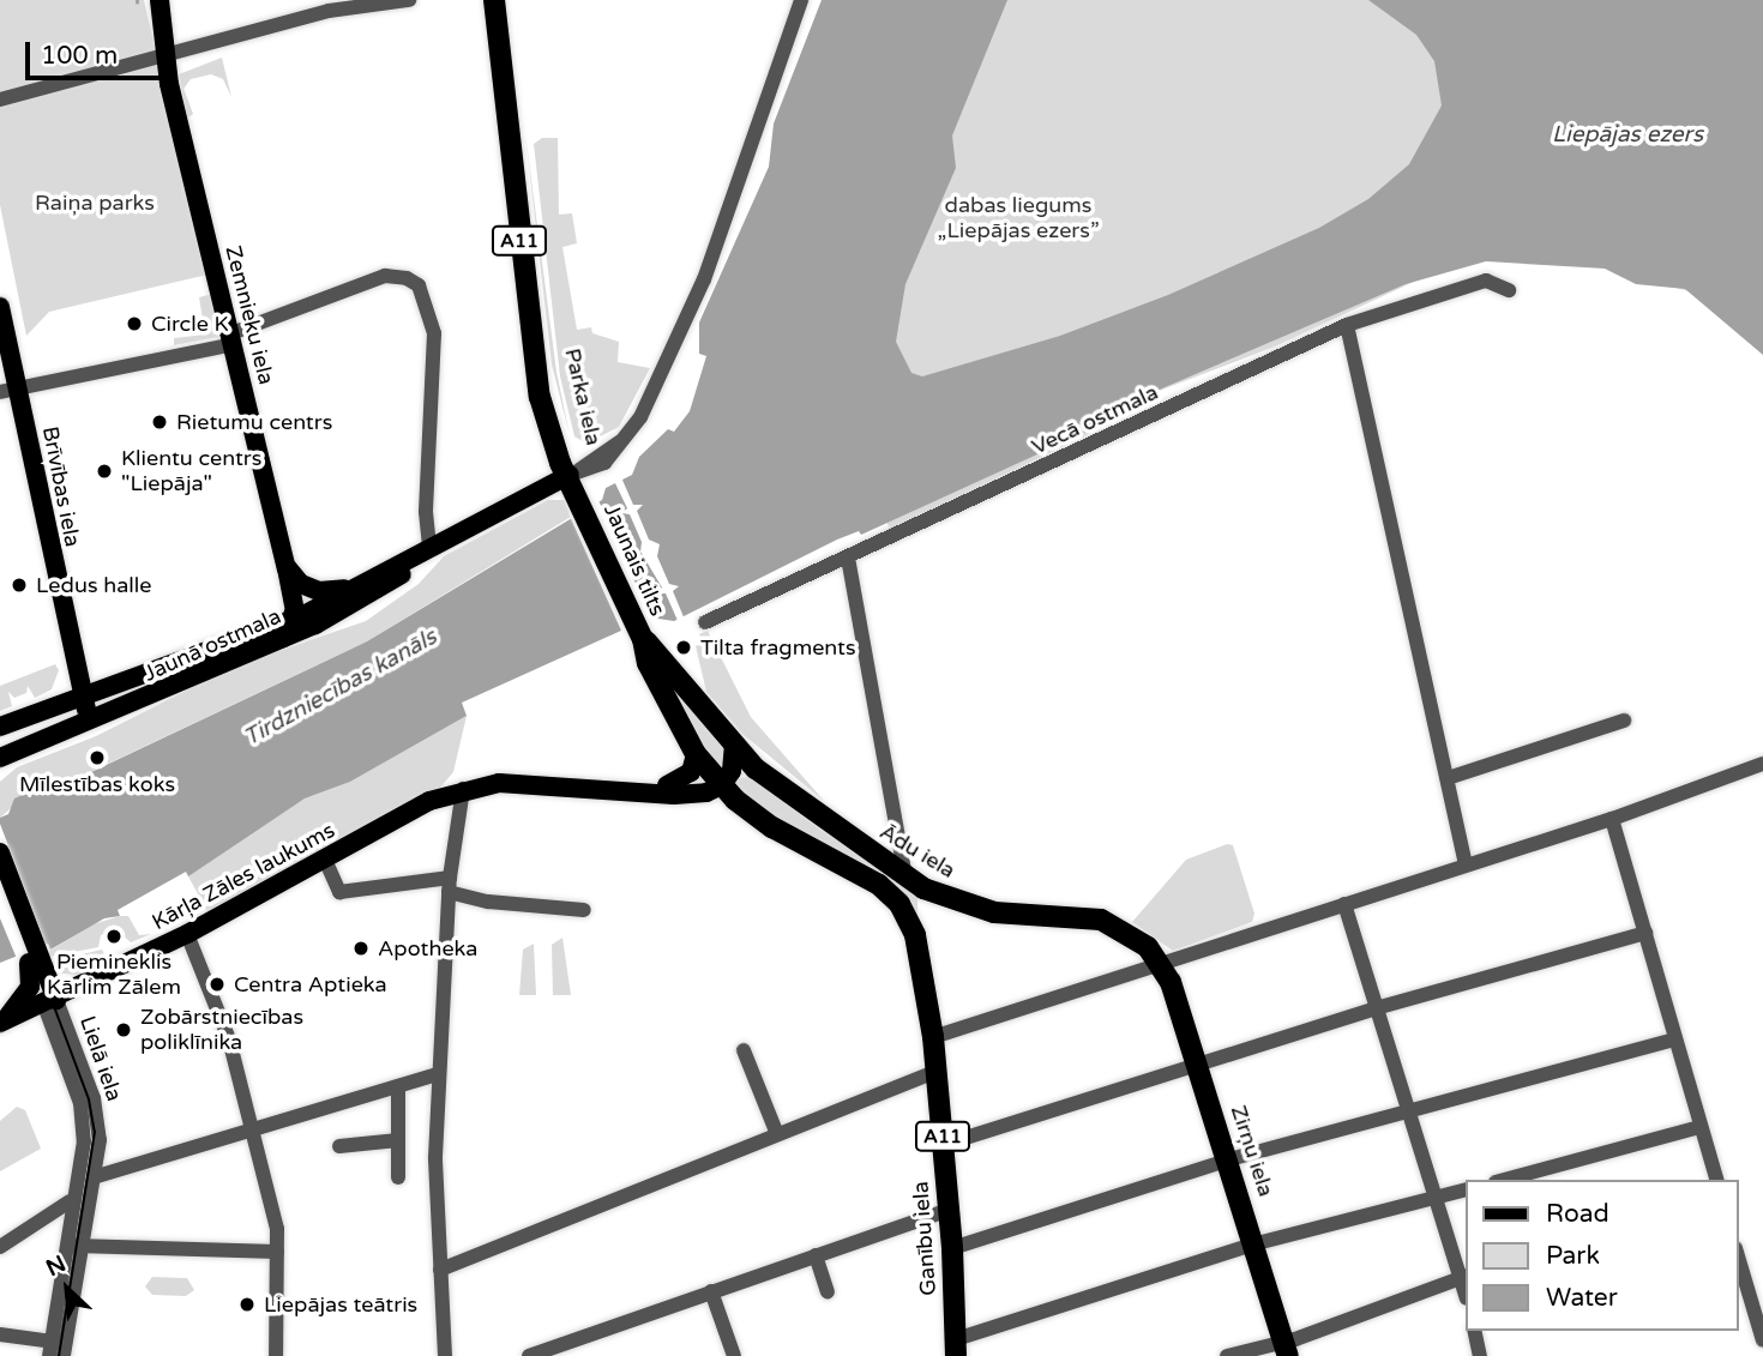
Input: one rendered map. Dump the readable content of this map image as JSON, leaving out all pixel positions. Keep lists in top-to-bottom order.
{
  "streets": {
    "highway": [
      "A11",
      "Parka iela",
      "Jaunais tilts",
      "Ādu iela",
      "Zirņu iela",
      "Ganību iela"
    ],
    "main road": [
      "Zemnieku iela",
      "Brīvības iela",
      "Jaunā ostmala",
      "Kārļa Zāles laukums",
      "Lielā iela"
    ],
    "street": ["Vecā ostmala"]
  },
  "crossings": [
    ["A11", "Jaunais tilts"],
    ["A11", "Ādu iela"],
    ["A11", "Ganību iela"],
    ["Zemnieku iela", "Jaunā ostmala"],
    ["Parka iela", "Jaunais tilts"],
    ["Parka iela", "Jaunā ostmala"],
    ["Brīvības iela", "Jaunā ostmala"],
    ["Jaunais tilts", "Jaunā ostmala"],
    ["Ādu iela", "Zirņu iela"],
    ["Kārļa Zāles laukums", "Lielā iela"]
  ],
  "water": ["Liepājas ezers", "Tirdzniecības kanāls"],
  "parks": ["Raiņa parks", "dabas liegums „Liepājas ezers”"],
  "places": [
    "Circle K",
    "Rietumu centrs",
    "Klientu centrs \"Liepāja\"",
    "Ledus halle",
    "Tilta fragments",
    "Mīlestības koks",
    "Piemineklis Kārlim Zālem",
    "Apotheka",
    "Centra Aptieka",
    "Zobārstniecības poliklīnika",
    "Liepājas teātris"
  ],
  "legend": ["Road", "Park", "Water"],
  "scale_bar": "100 m",
  "north": "top left"
}
